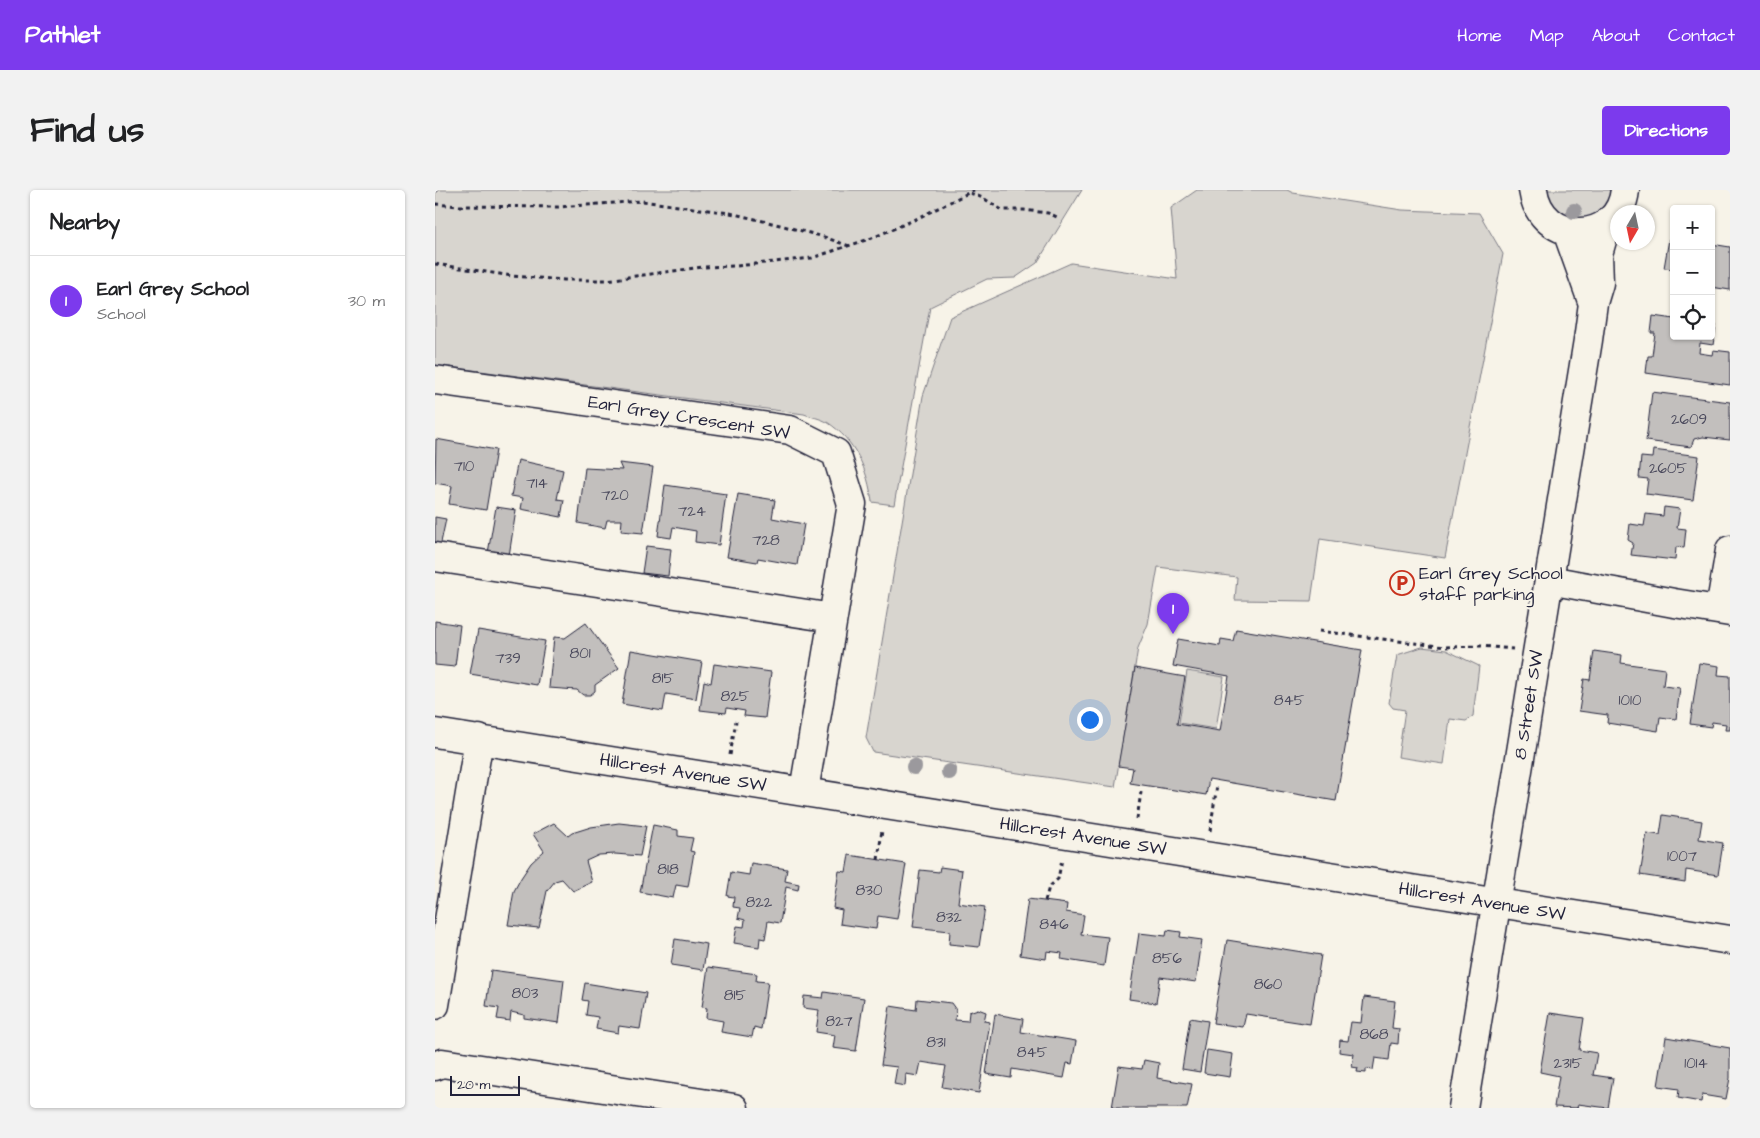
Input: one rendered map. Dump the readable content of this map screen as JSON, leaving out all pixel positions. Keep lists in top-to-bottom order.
{
  "streets": {
    "street": ["Earl Grey Crescent SW", "8 Street SW", "Hillcrest Avenue SW"]
  },
  "crossings": [
    ["Earl Grey Crescent SW", "Hillcrest Avenue SW"],
    ["8 Street SW", "Hillcrest Avenue SW"]
  ],
  "places": {
    "parking": ["Earl Grey School staff parking"]
  },
  "house_numbers": [
    "2609",
    "710",
    "2605",
    "714",
    "720",
    "724",
    "728",
    "801",
    "739",
    "815",
    "825",
    "845",
    "1010",
    "1007",
    "818",
    "830",
    "822",
    "832",
    "846",
    "856",
    "860",
    "803",
    "815",
    "827",
    "868",
    "831",
    "845",
    "2315",
    "1014"
  ],
  "scale_bar": "20 m",
  "north": "bottom",
  "page": {
    "header": "Pathlet",
    "nav": [
      "Home",
      "Map",
      "About",
      "Contact"
    ],
    "title": "Find us",
    "buttons": "Directions",
    "heading": "Nearby",
    "map_buttons": ["+", "−"],
    "list": [
      {
        "mark": "1",
        "name": "Earl Grey School",
        "note": "School",
        "value": "30 m"
      }
    ],
    "pins": "1",
    "scale": "20 m"
  }
}
